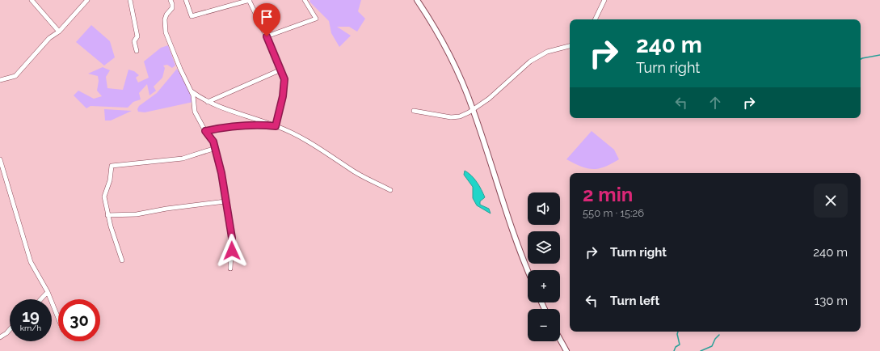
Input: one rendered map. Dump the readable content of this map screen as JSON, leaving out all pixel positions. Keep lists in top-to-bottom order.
{
  "page": {
    "turn": ["240 m", "Turn right"],
    "heading": ["2 min", "550 m · 15:26"],
    "map_buttons": ["+", "−"],
    "list": [
      {
        "name": "Turn right",
        "value": "240 m"
      },
      {
        "name": "Turn left",
        "value": "130 m"
      }
    ],
    "speed": "19 km/h",
    "limit": "30"
  }
}
